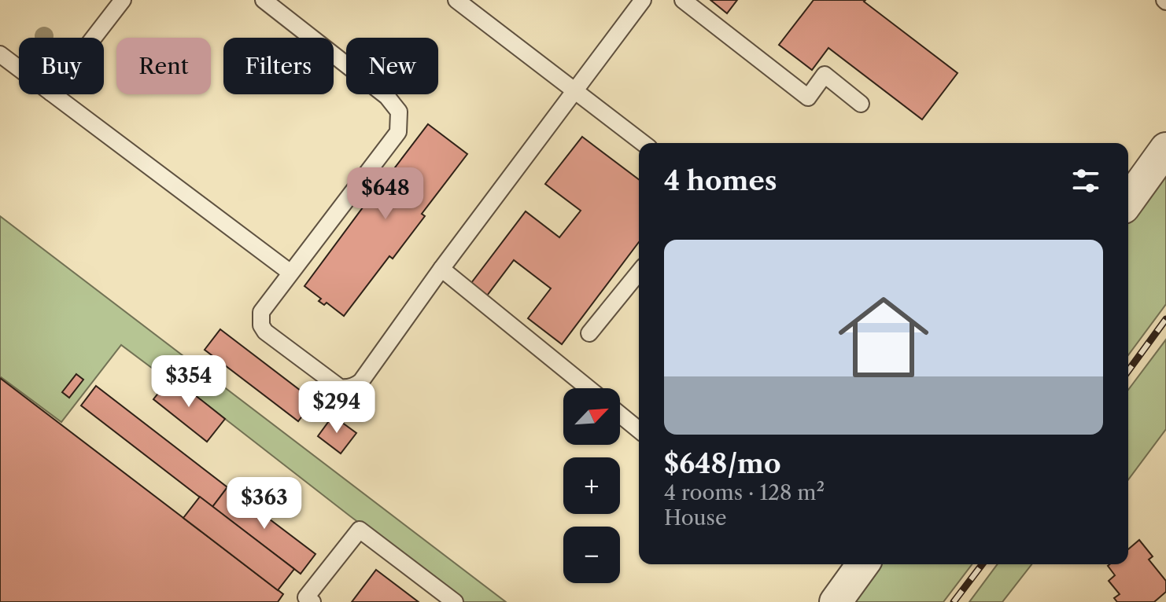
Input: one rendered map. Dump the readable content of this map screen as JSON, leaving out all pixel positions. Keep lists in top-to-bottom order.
{
  "north": "top right",
  "page": {
    "chip": [
      "Buy",
      "Rent",
      "Filters",
      "New"
    ],
    "heading": "4 homes",
    "price": [
      "$648",
      "$354",
      "$294",
      "$363"
    ],
    "list": [
      {
        "name": "$648/mo",
        "note": "4 rooms · 128 m² · House"
      }
    ],
    "map_buttons": ["+", "−"]
  }
}
